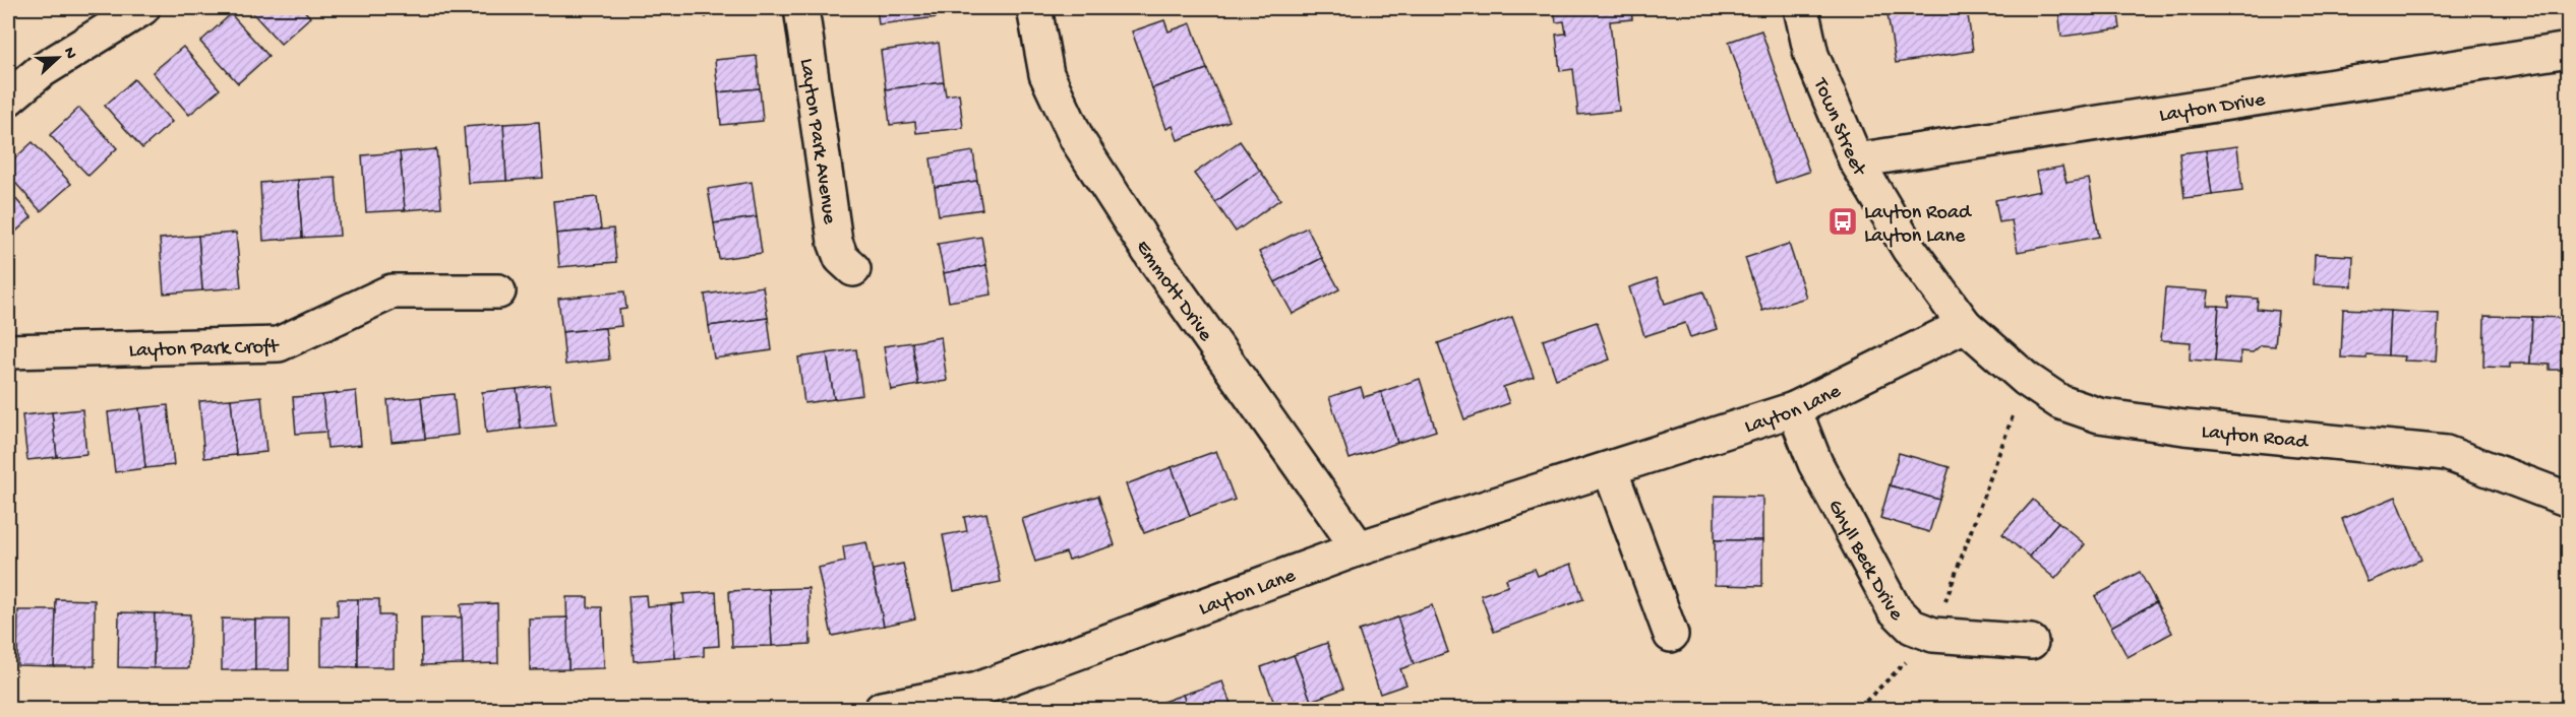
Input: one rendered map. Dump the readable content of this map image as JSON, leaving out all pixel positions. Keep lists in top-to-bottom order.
{
  "streets": {
    "street": [
      "Layton Drive",
      "Town Street",
      "Layton Park Avenue",
      "Emmott Drive",
      "Layton Park Croft",
      "Layton Lane",
      "Layton Road",
      "Ghyll Beck Drive"
    ]
  },
  "crossings": [
    ["Layton Drive", "Town Street"],
    ["Town Street", "Layton Lane"],
    ["Town Street", "Layton Road"],
    ["Emmott Drive", "Layton Lane"],
    ["Layton Lane", "Layton Road"],
    ["Layton Lane", "Ghyll Beck Drive"]
  ],
  "places": {
    "bus stop": ["Layton Road Layton Lane"]
  },
  "north": "right"
}
